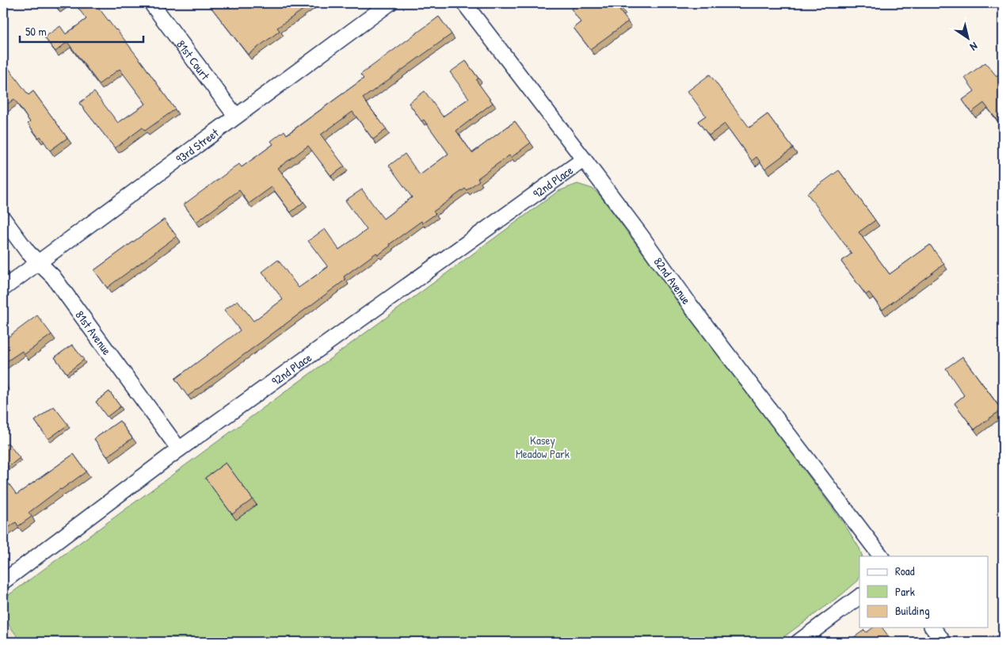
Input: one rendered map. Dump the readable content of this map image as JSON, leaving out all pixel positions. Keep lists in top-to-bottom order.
{
  "streets": {
    "street": [
      "81st Court",
      "93rd Street",
      "92nd Place",
      "82nd Avenue",
      "81st Avenue"
    ]
  },
  "crossings": [
    ["81st Court", "93rd Street"],
    ["93rd Street", "81st Avenue"],
    ["92nd Place", "82nd Avenue"],
    ["92nd Place", "81st Avenue"]
  ],
  "parks": ["Kasey Meadow Park"],
  "legend": ["Road", "Park", "Building"],
  "scale_bar": "50 m",
  "north": "bottom right"
}
